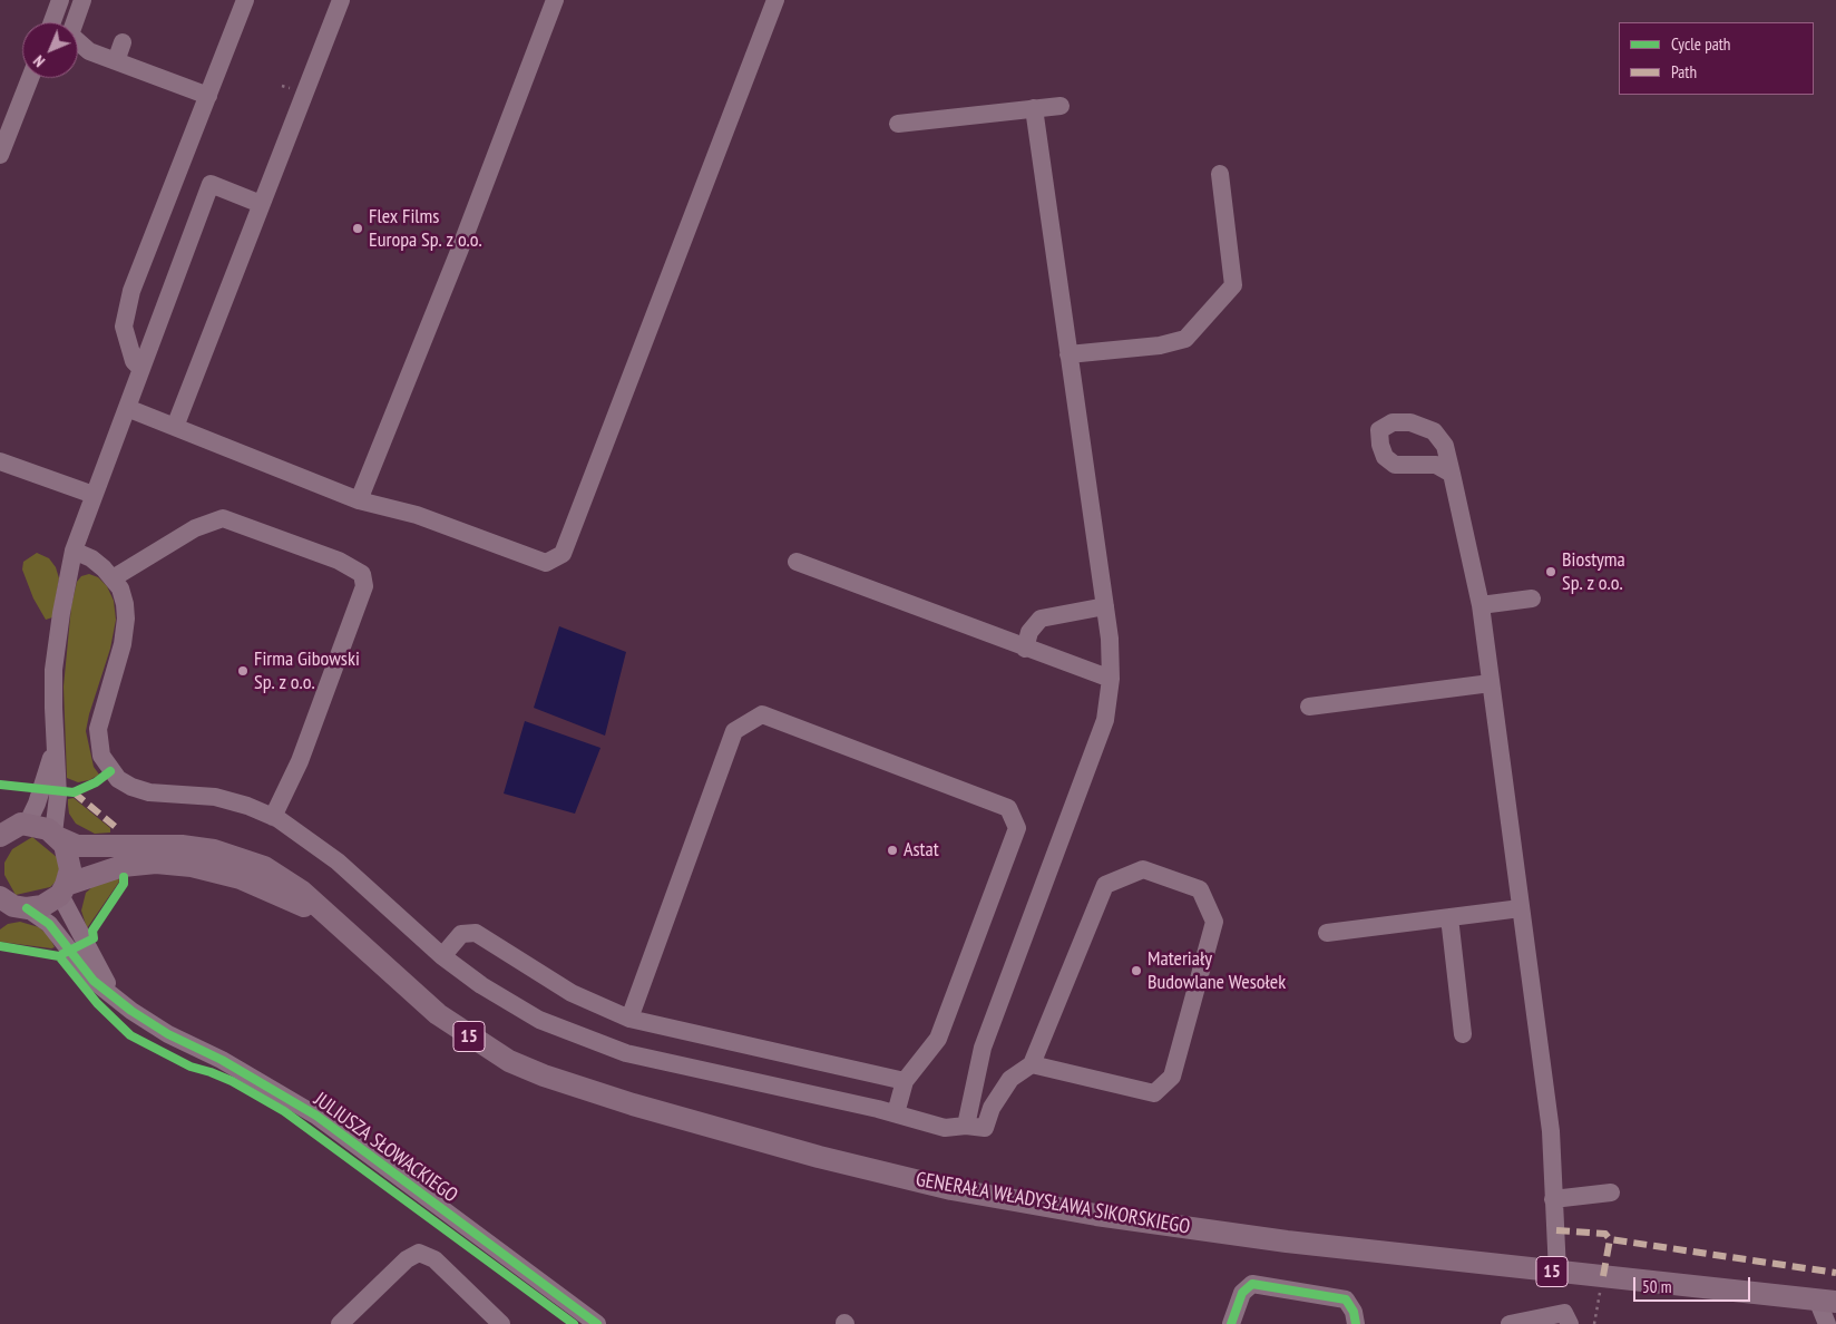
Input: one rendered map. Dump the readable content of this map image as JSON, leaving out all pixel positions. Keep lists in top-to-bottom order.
{
  "streets": {
    "main road": ["15", "GENERAŁA WŁADYSŁAWA SIKORSKIEGO"],
    "street": ["JULIUSZA SŁOWACKIEGO"]
  },
  "crossings": [
    ["15", "JULIUSZA SŁOWACKIEGO"],
    ["15", "GENERAŁA WŁADYSŁAWA SIKORSKIEGO"],
    ["JULIUSZA SŁOWACKIEGO", "GENERAŁA WŁADYSŁAWA SIKORSKIEGO"]
  ],
  "places": [
    "Flex Films Europa Sp. z o.o.",
    "Biostyma Sp. z o.o.",
    "Firma Gibowski Sp. z o.o.",
    "Astat",
    "Materiały Budowlane Wesołek"
  ],
  "legend": ["Cycle path", "Path"],
  "scale_bar": "50 m",
  "north": "bottom left"
}
